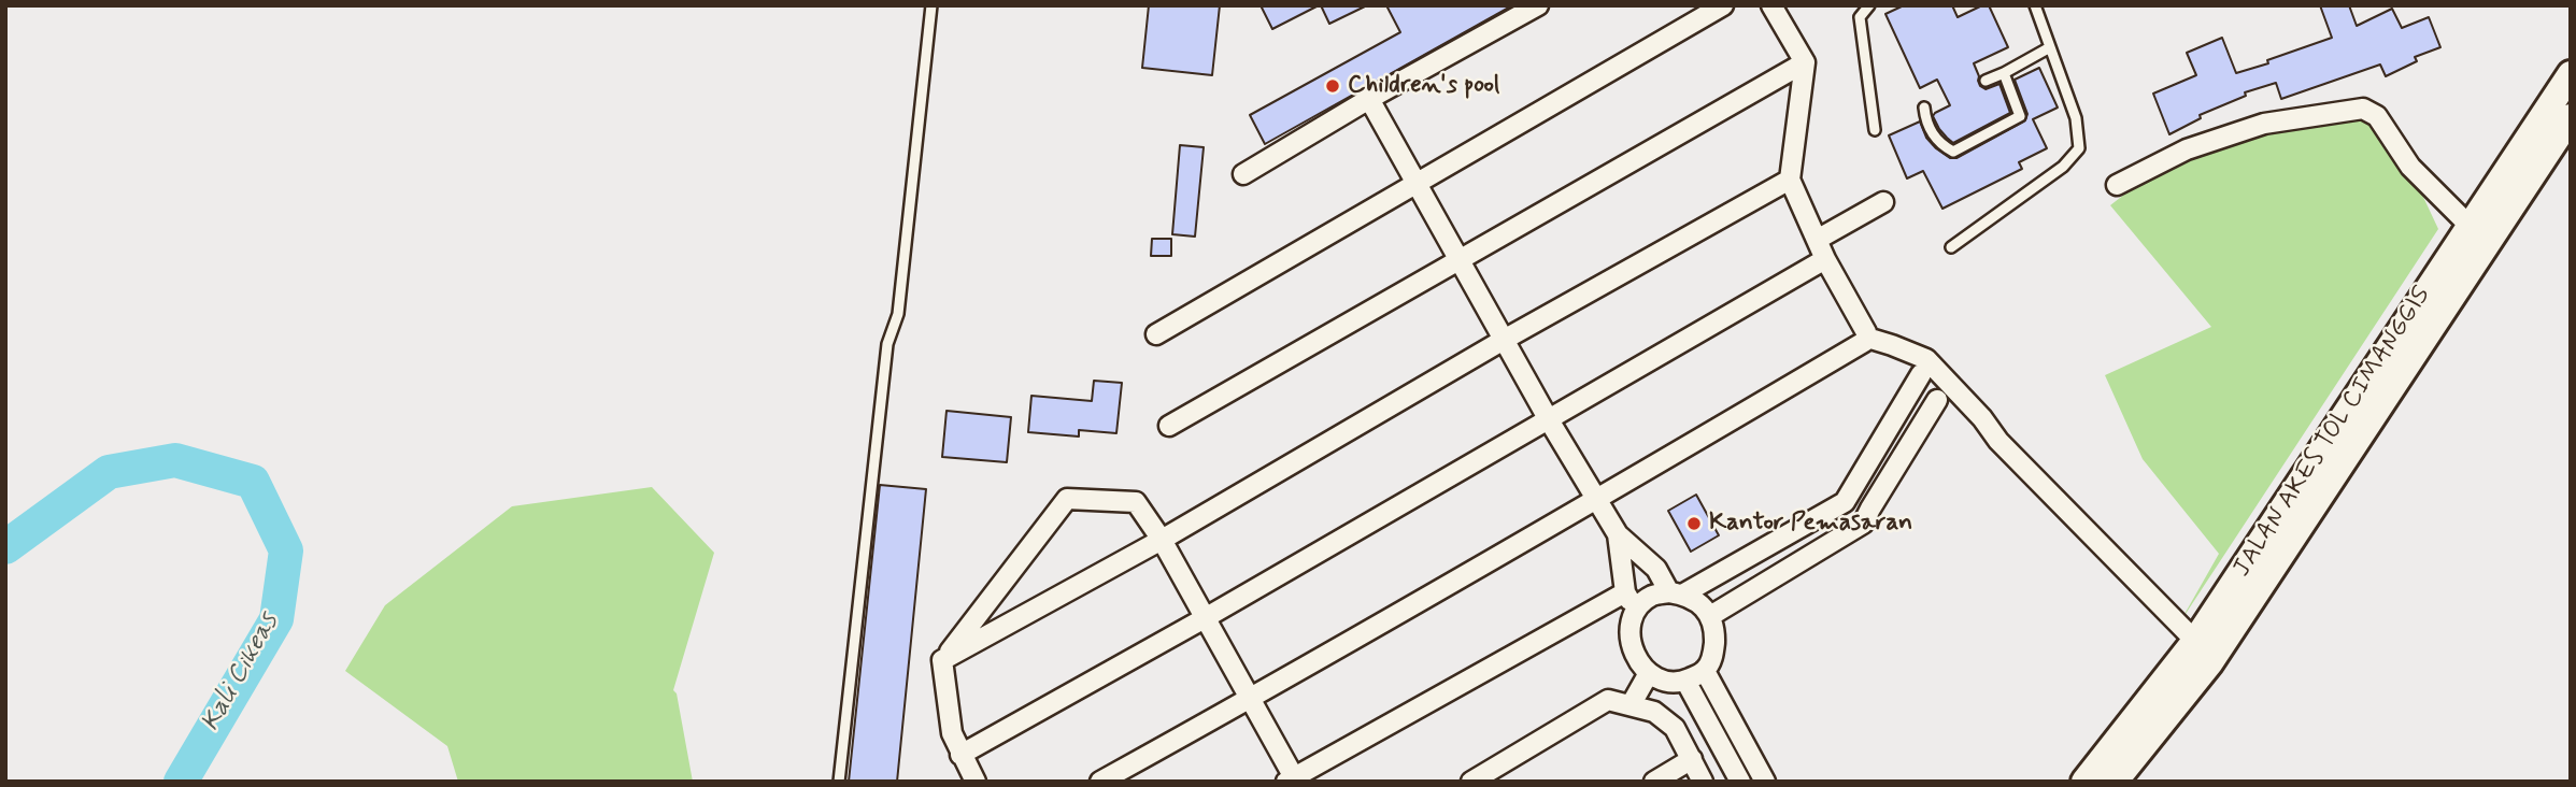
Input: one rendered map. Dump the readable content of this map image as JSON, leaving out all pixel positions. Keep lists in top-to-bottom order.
{
  "streets": {
    "main road": ["JALAN AKES TOL CIMANGGIS"]
  },
  "water": ["Kali Cikeas"],
  "places": ["Children's pool", "Kantor Pemasaran"]
}
